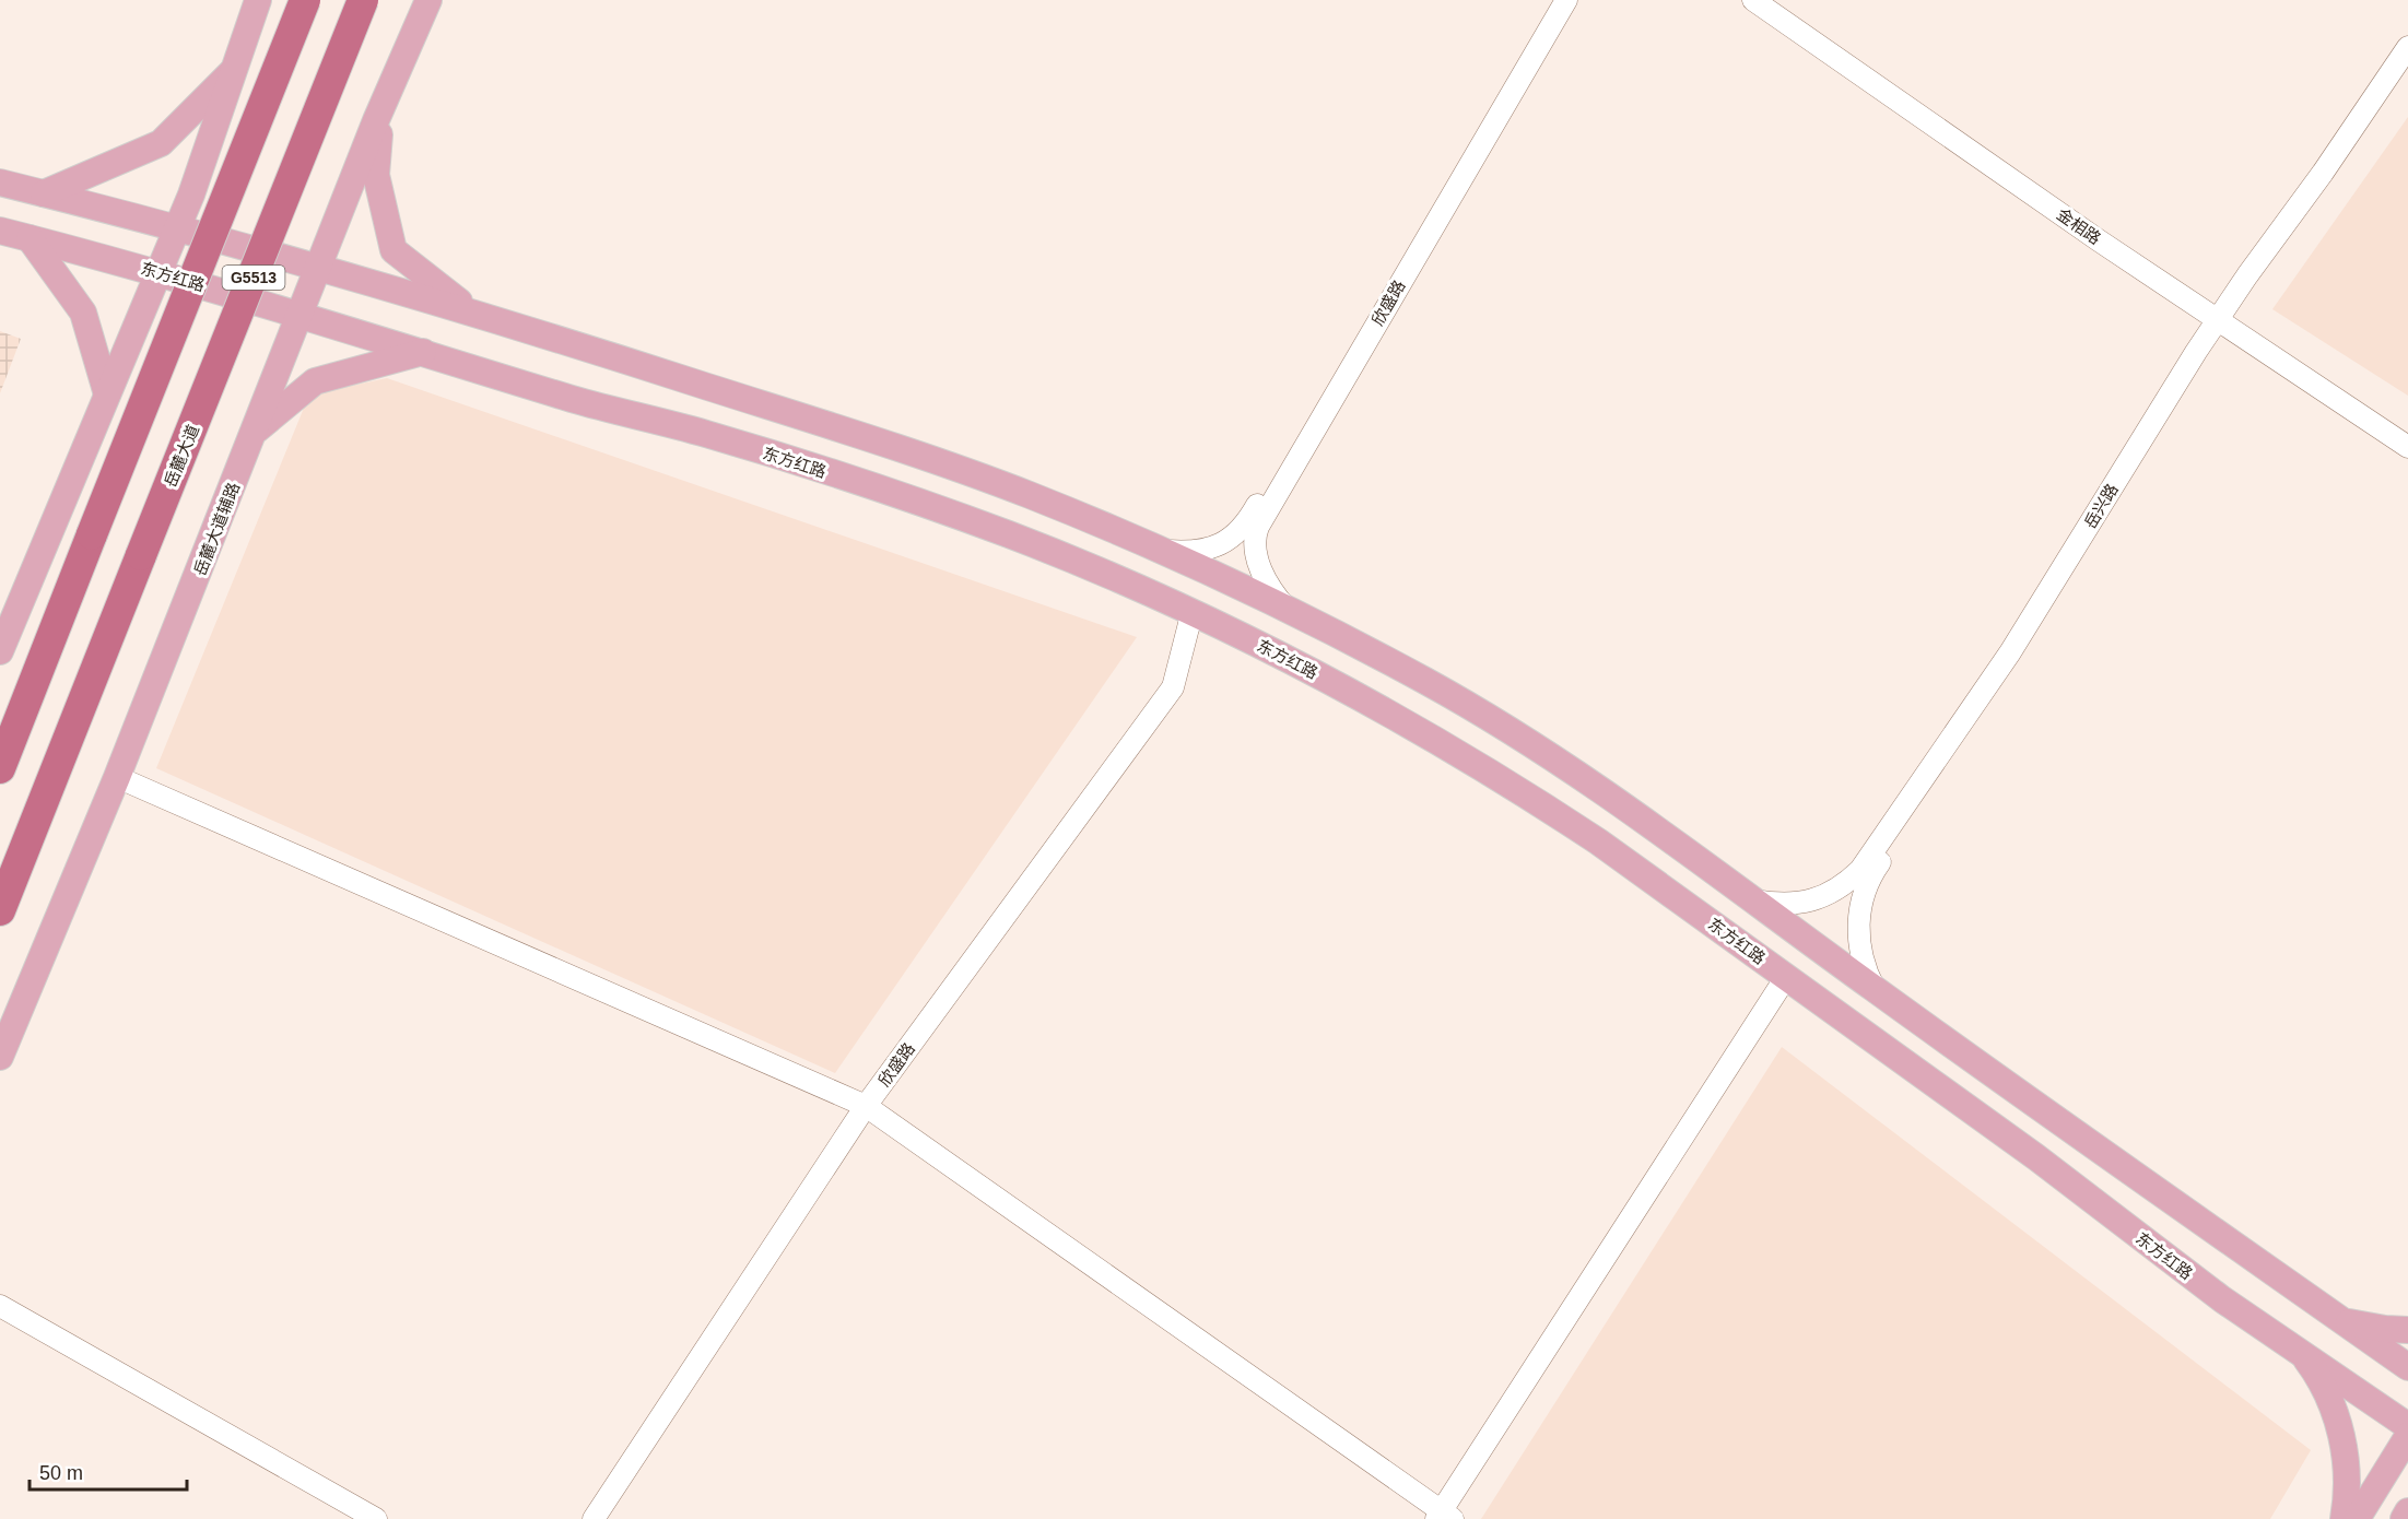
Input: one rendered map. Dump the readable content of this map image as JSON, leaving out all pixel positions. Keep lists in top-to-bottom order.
{
  "streets": {
    "highway": ["G5513", "岳麓大道"],
    "main road": ["东方红路", "岳麓大道辅路"],
    "street": ["金相路", "欣盛路", "岳兴路"]
  },
  "crossings": [
    ["金相路", "岳兴路"],
    ["东方红路", "欣盛路"],
    ["东方红路", "岳麓大道辅路"]
  ],
  "scale_bar": "50 m"
}
